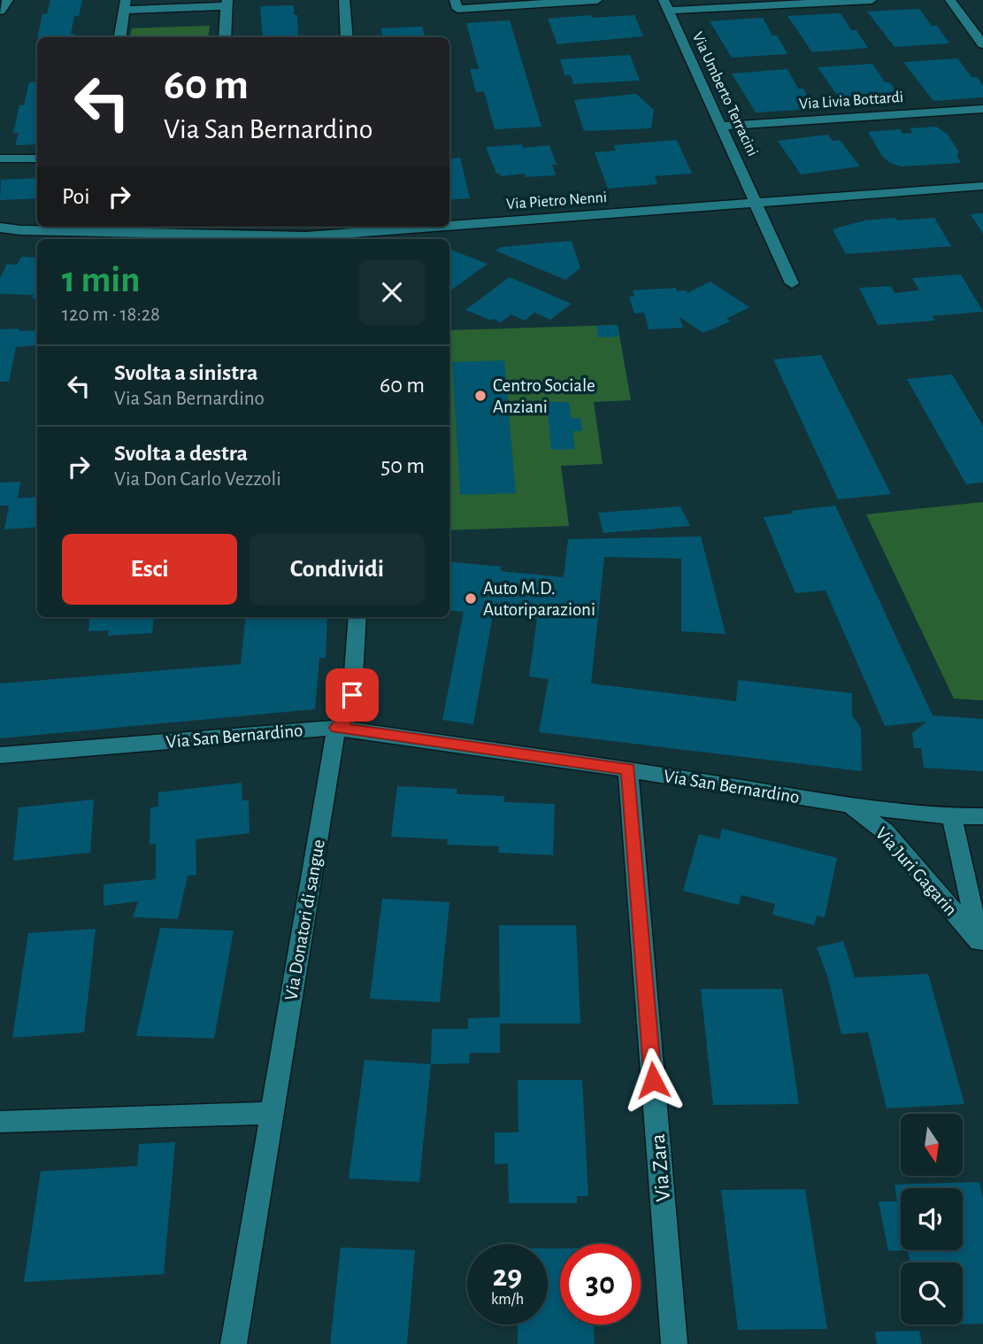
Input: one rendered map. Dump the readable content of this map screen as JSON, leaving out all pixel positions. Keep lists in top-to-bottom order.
{
  "streets": {
    "street": [
      "Via Umberto Terracini",
      "Via Livia Bottardi",
      "Via Pietro Nenni",
      "Via San Bernardino",
      "Via Juri Gagarin",
      "Via Donatori di sangue",
      "Via Zara"
    ]
  },
  "crossings": [
    ["Via Umberto Terracini", "Via Livia Bottardi"],
    ["Via Umberto Terracini", "Via Pietro Nenni"],
    ["Via San Bernardino", "Via Juri Gagarin"],
    ["Via San Bernardino", "Via Donatori di sangue"],
    ["Via San Bernardino", "Via Zara"]
  ],
  "places": ["Centro Sociale Anziani", "Auto M.D. Autoriparazioni"],
  "north": "bottom",
  "page": {
    "turn": ["60 m", "Via San Bernardino"],
    "then": "Poi",
    "heading": ["1 min", "120 m · 18:28"],
    "list": [
      {
        "name": "Svolta a sinistra",
        "note": "Via San Bernardino",
        "value": "60 m"
      },
      {
        "name": "Svolta a destra",
        "note": "Via Don Carlo Vezzoli",
        "value": "50 m"
      }
    ],
    "buttons": ["Esci", "Condividi"],
    "speed": "29 km/h",
    "limit": "30"
  }
}
